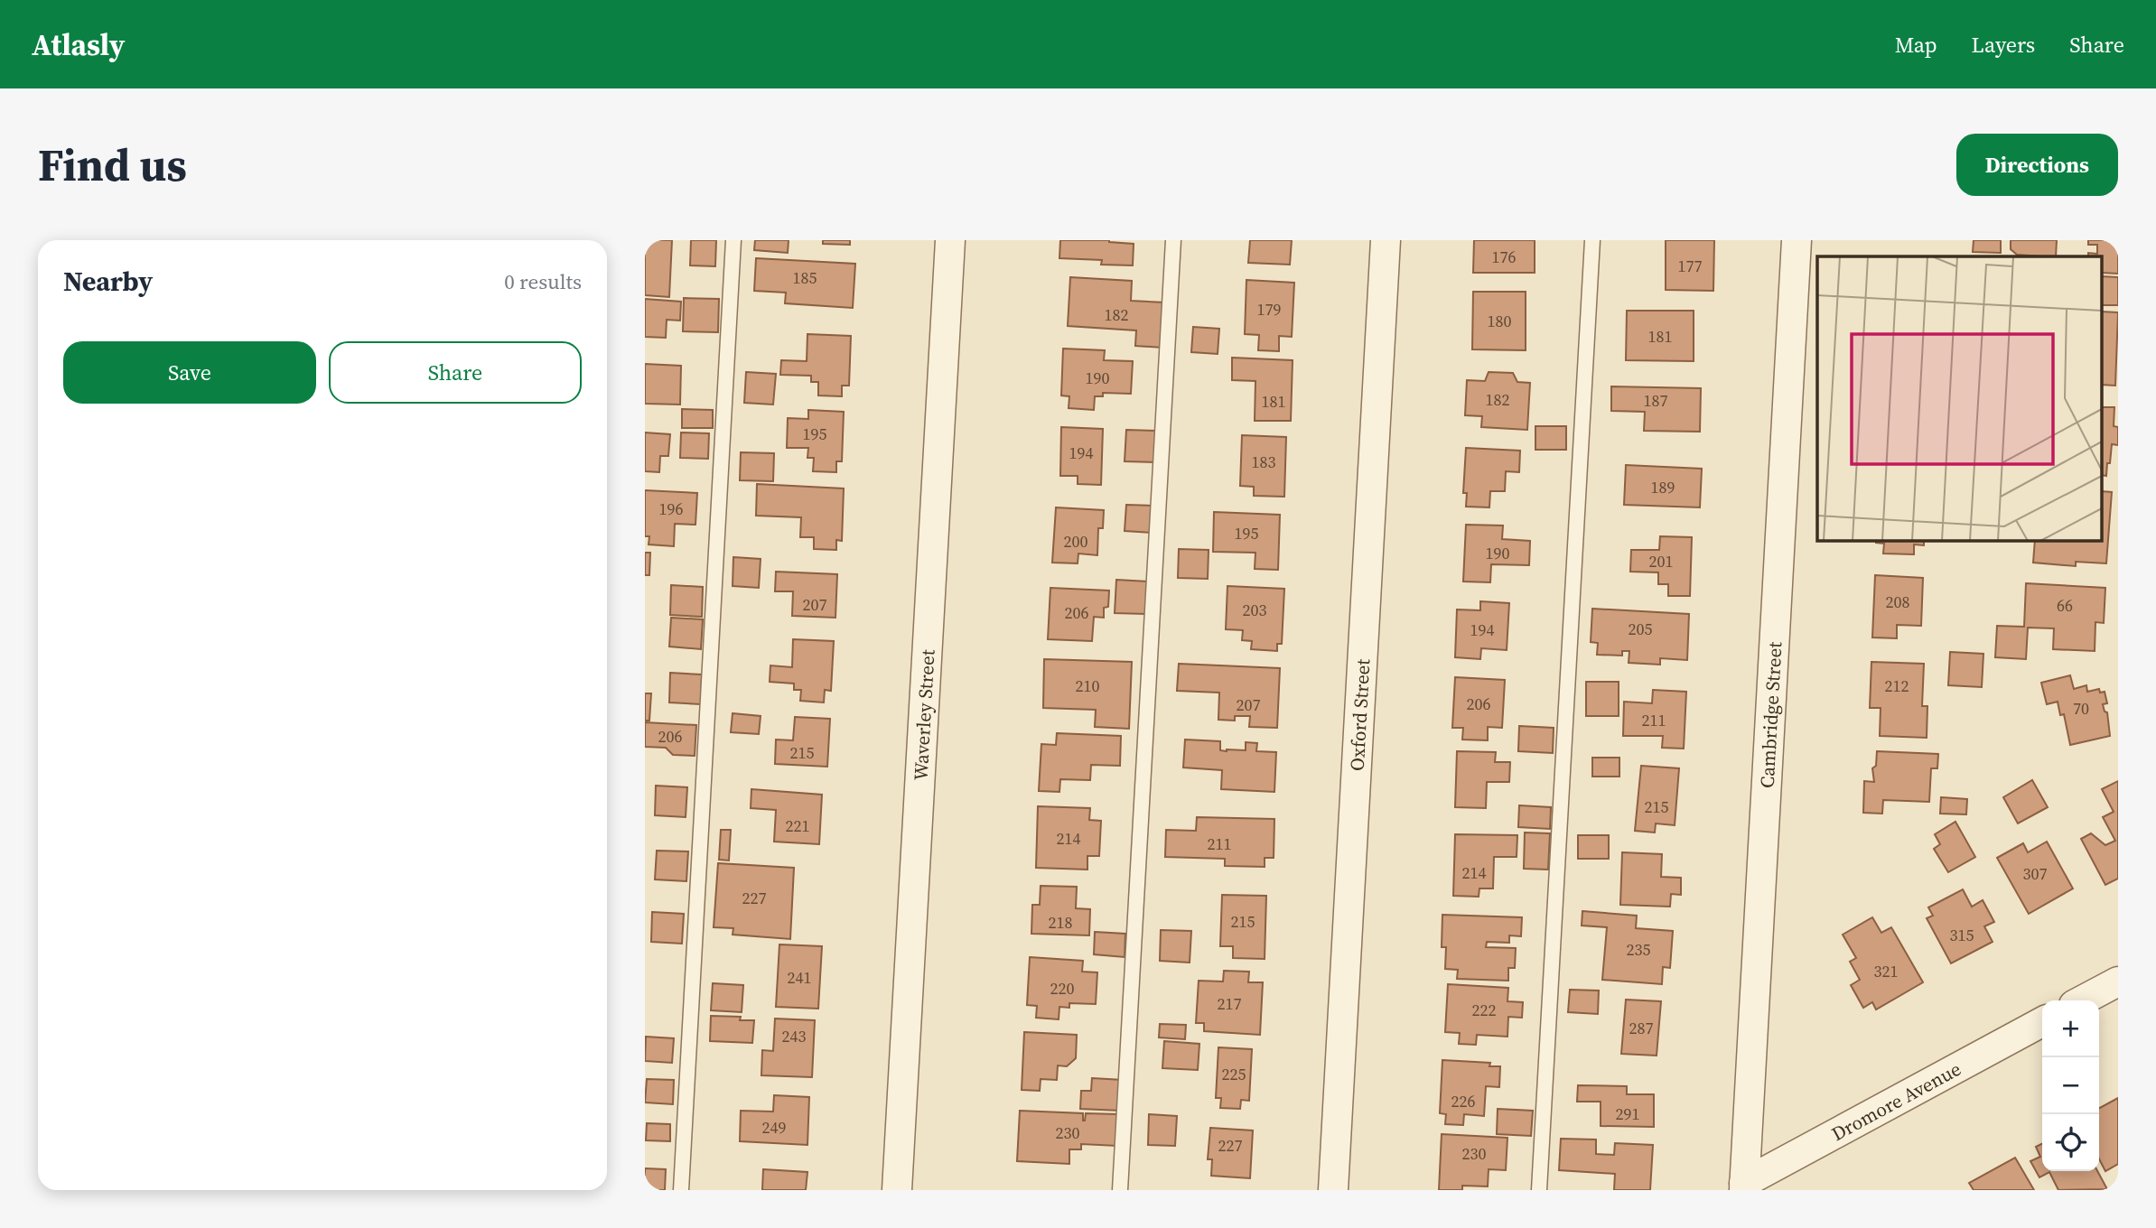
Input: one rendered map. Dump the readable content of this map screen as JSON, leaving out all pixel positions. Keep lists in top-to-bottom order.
{
  "streets": {
    "street": [
      "Waverley Street",
      "Oxford Street",
      "Cambridge Street",
      "Dromore Avenue"
    ]
  },
  "crossings": [
    ["Cambridge Street", "Dromore Avenue"]
  ],
  "house_numbers": [
    "176",
    "177",
    "185",
    "179",
    "182",
    "180",
    "181",
    "190",
    "182",
    "187",
    "181",
    "195",
    "194",
    "183",
    "189",
    "196",
    "195",
    "200",
    "190",
    "201",
    "208",
    "207",
    "66",
    "203",
    "206",
    "205",
    "194",
    "210",
    "212",
    "206",
    "207",
    "70",
    "211",
    "206",
    "215",
    "215",
    "221",
    "214",
    "211",
    "214",
    "307",
    "227",
    "215",
    "218",
    "315",
    "235",
    "321",
    "241",
    "220",
    "217",
    "222",
    "287",
    "243",
    "225",
    "226",
    "291",
    "249",
    "230",
    "227",
    "230"
  ],
  "page": {
    "header": "Atlasly",
    "nav": ["Map", "Layers", "Share"],
    "buttons": [
      "Directions",
      ["Save", "Share"]
    ],
    "title": "Find us",
    "heading": ["Nearby", "0 results"],
    "map_buttons": ["+", "−"]
  }
}
